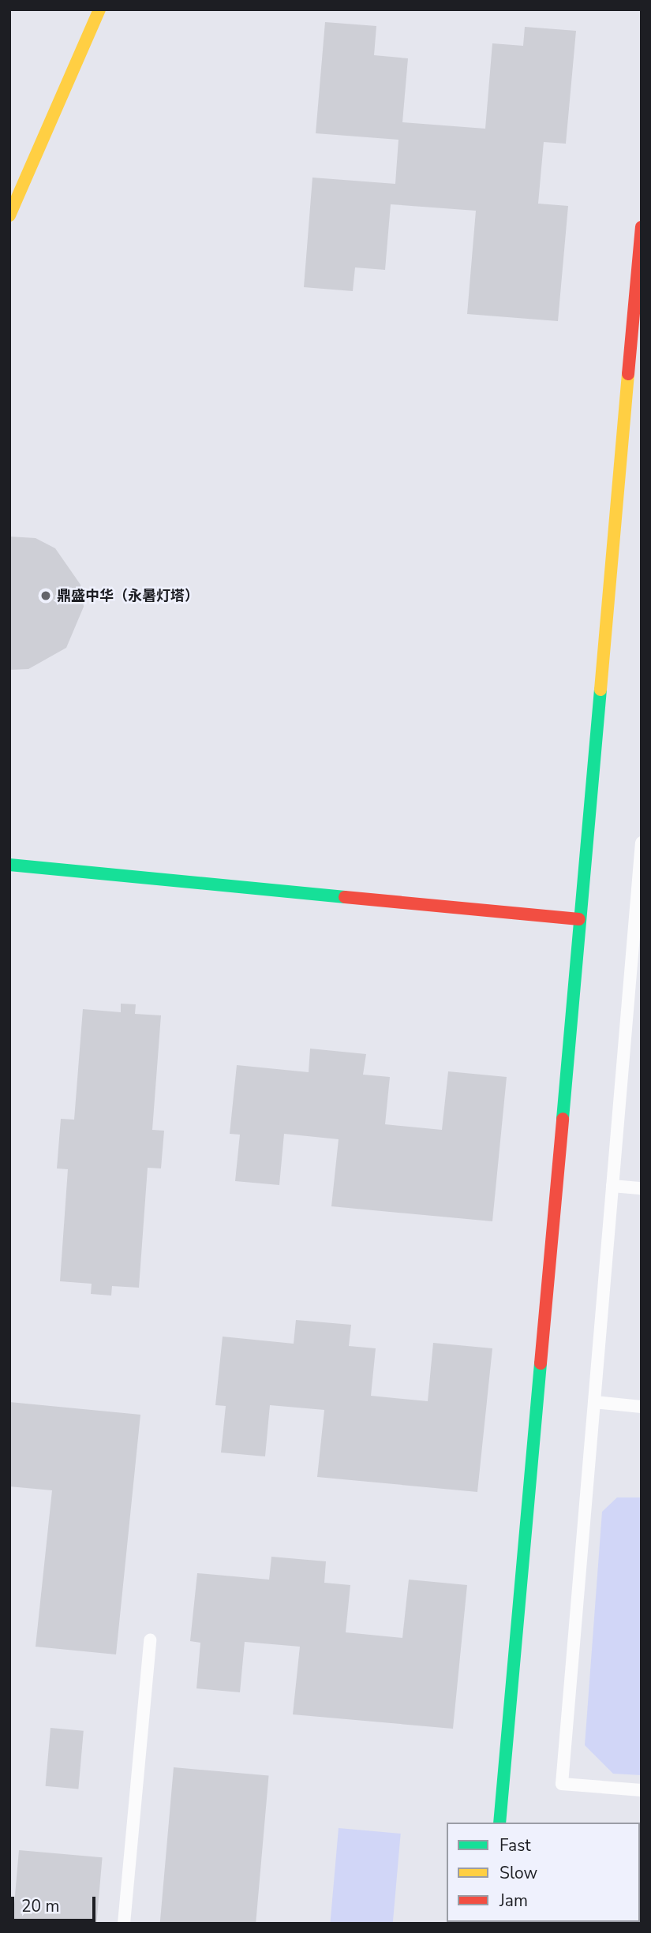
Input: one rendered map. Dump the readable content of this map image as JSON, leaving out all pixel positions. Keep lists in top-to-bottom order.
{
  "places": ["鼎盛中华（永暑灯塔）"],
  "legend": ["Fast", "Slow", "Jam"],
  "scale_bar": "20 m"
}
